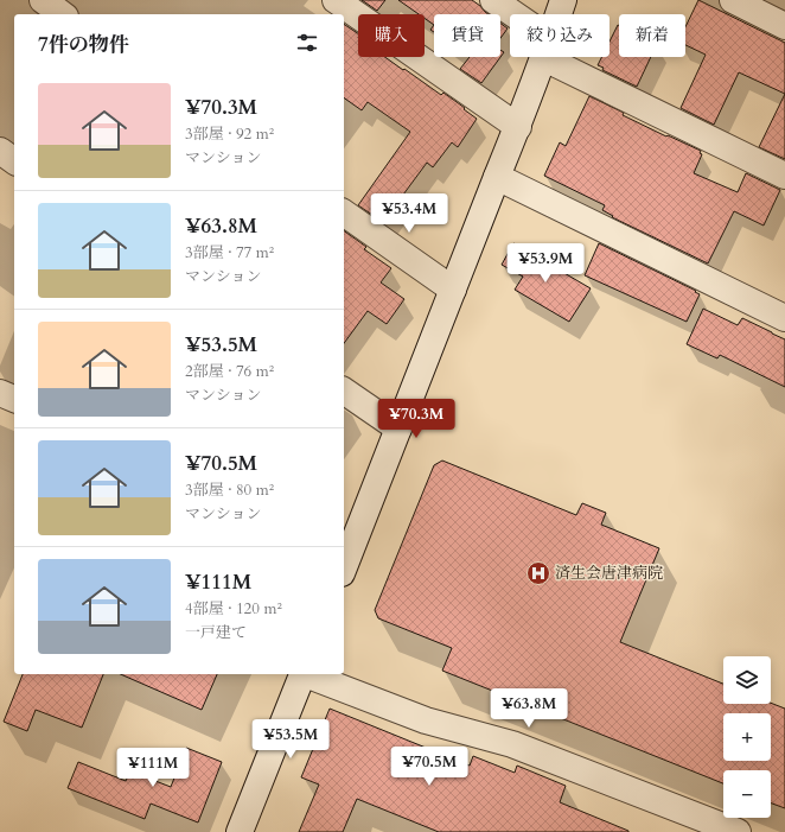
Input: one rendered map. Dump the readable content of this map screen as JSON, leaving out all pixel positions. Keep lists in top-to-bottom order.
{
  "places": {
    "hospital": ["済生会唐津病院"]
  },
  "page": {
    "chip": [
      "購入",
      "賃貸",
      "絞り込み",
      "新着"
    ],
    "heading": "7件の物件",
    "list": [
      {
        "name": "¥70.3M",
        "note": "3部屋 · 92 m² · マンション"
      },
      {
        "name": "¥63.8M",
        "note": "3部屋 · 77 m² · マンション"
      },
      {
        "name": "¥53.5M",
        "note": "2部屋 · 76 m² · マンション"
      },
      {
        "name": "¥70.5M",
        "note": "3部屋 · 80 m² · マンション"
      },
      {
        "name": "¥111M",
        "note": "4部屋 · 120 m² · 一戸建て"
      }
    ],
    "price": [
      "¥53.4M",
      "¥53.9M",
      "¥70.3M",
      "¥63.8M",
      "¥53.5M",
      "¥70.5M",
      "¥111M"
    ],
    "map_buttons": ["+", "−"]
  }
}
